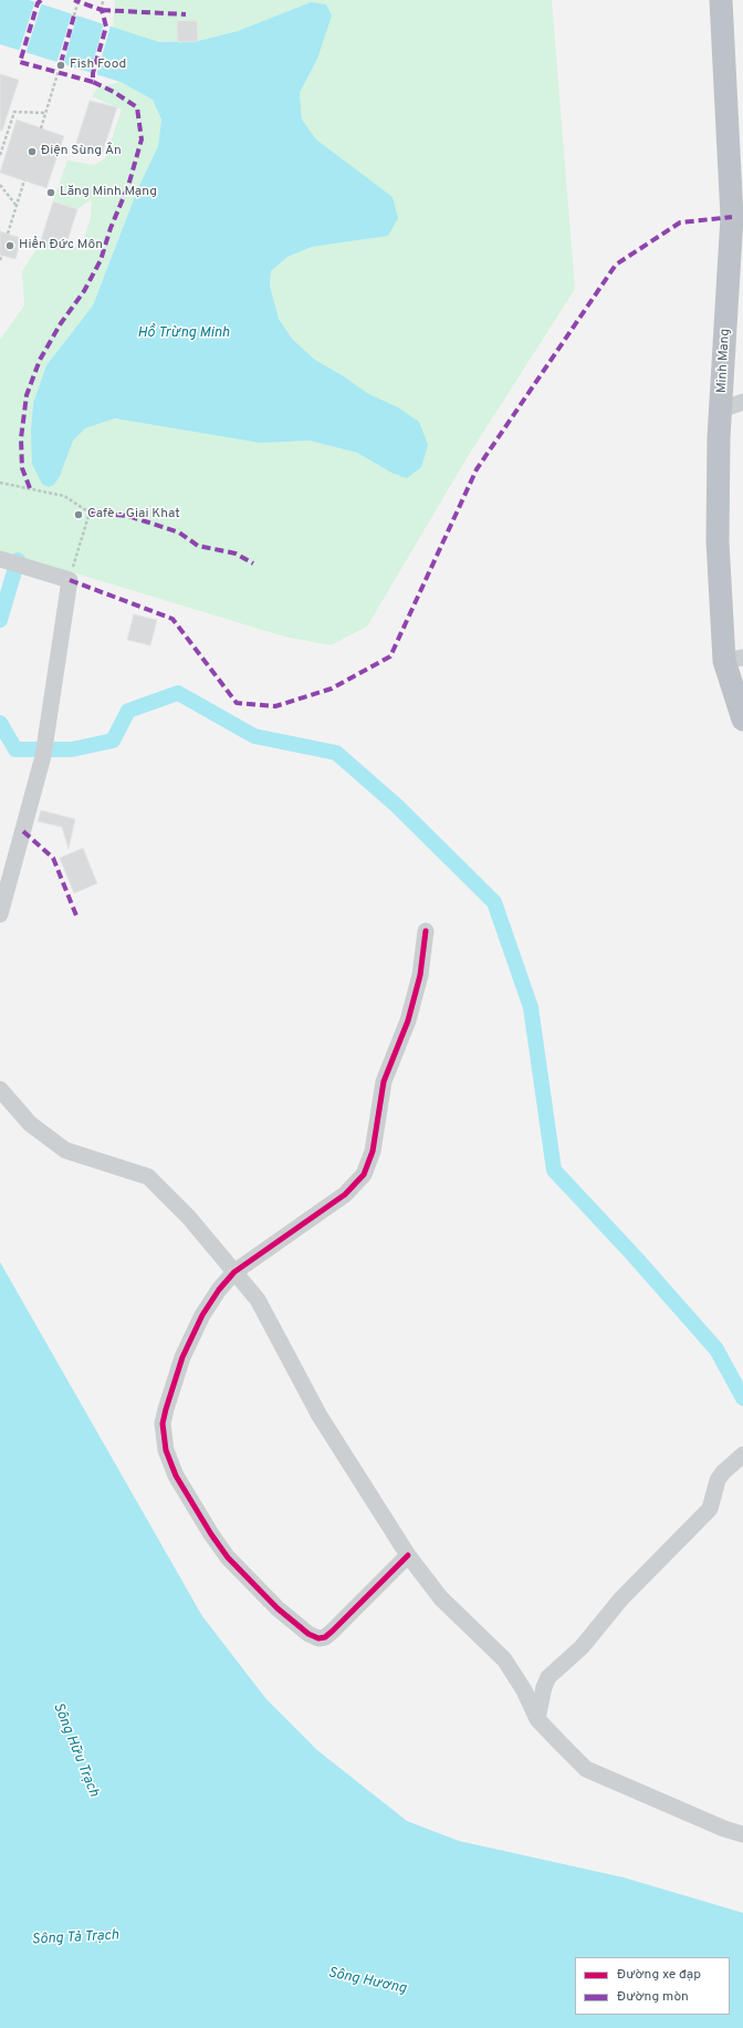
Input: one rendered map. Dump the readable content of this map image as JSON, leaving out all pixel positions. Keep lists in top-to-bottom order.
{
  "streets": {
    "highway": ["Minh Mang"]
  },
  "water": [
    "Hồ Trừng Minh",
    "Sông Hữu Trạch",
    "Sông Tả Trạch",
    "Sông Hương"
  ],
  "places": [
    "Fish Food",
    "Điện Sùng Ân",
    "Lăng Minh Mạng",
    "Hiển Đức Môn",
    "Cafè - Giai Khat"
  ],
  "legend": ["Đường xe đạp", "Đường mòn"]
}
